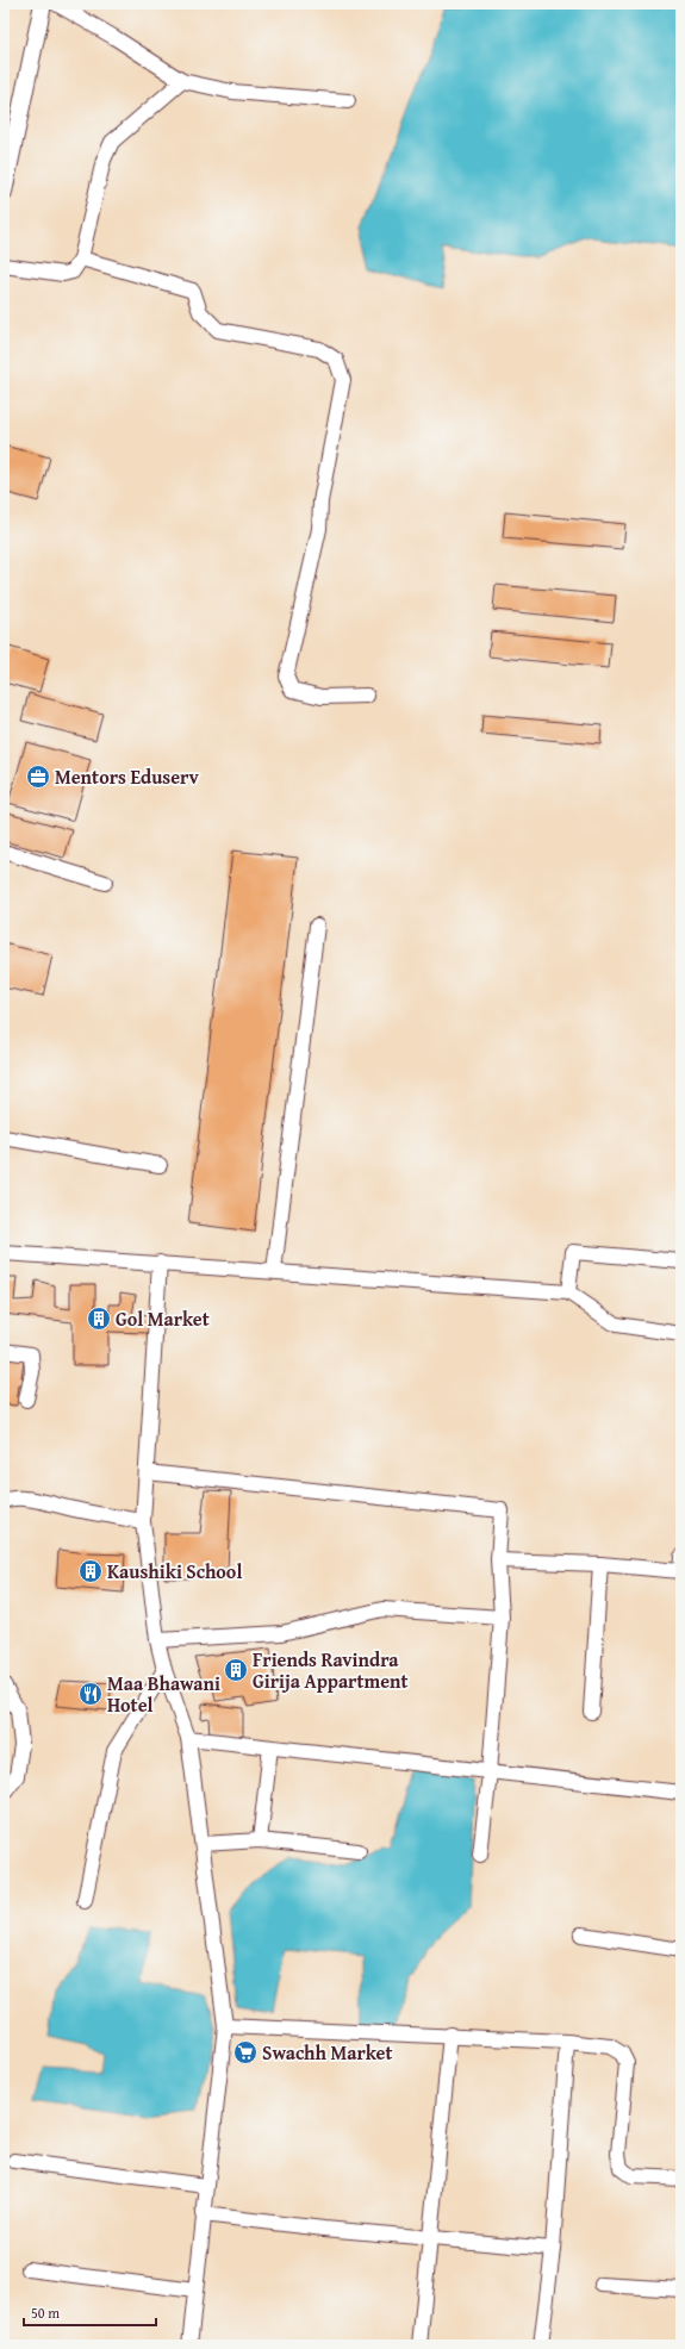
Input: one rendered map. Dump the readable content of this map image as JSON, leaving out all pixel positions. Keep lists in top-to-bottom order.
{
  "places": {
    "office": ["Mentors Eduserv"],
    "building": ["Gol Market", "Kaushiki School", "Friends Ravindra Girija Appartment"],
    "restaurant": ["Maa Bhawani Hotel"],
    "supermarket": ["Swachh Market"]
  },
  "scale_bar": "50 m"
}
